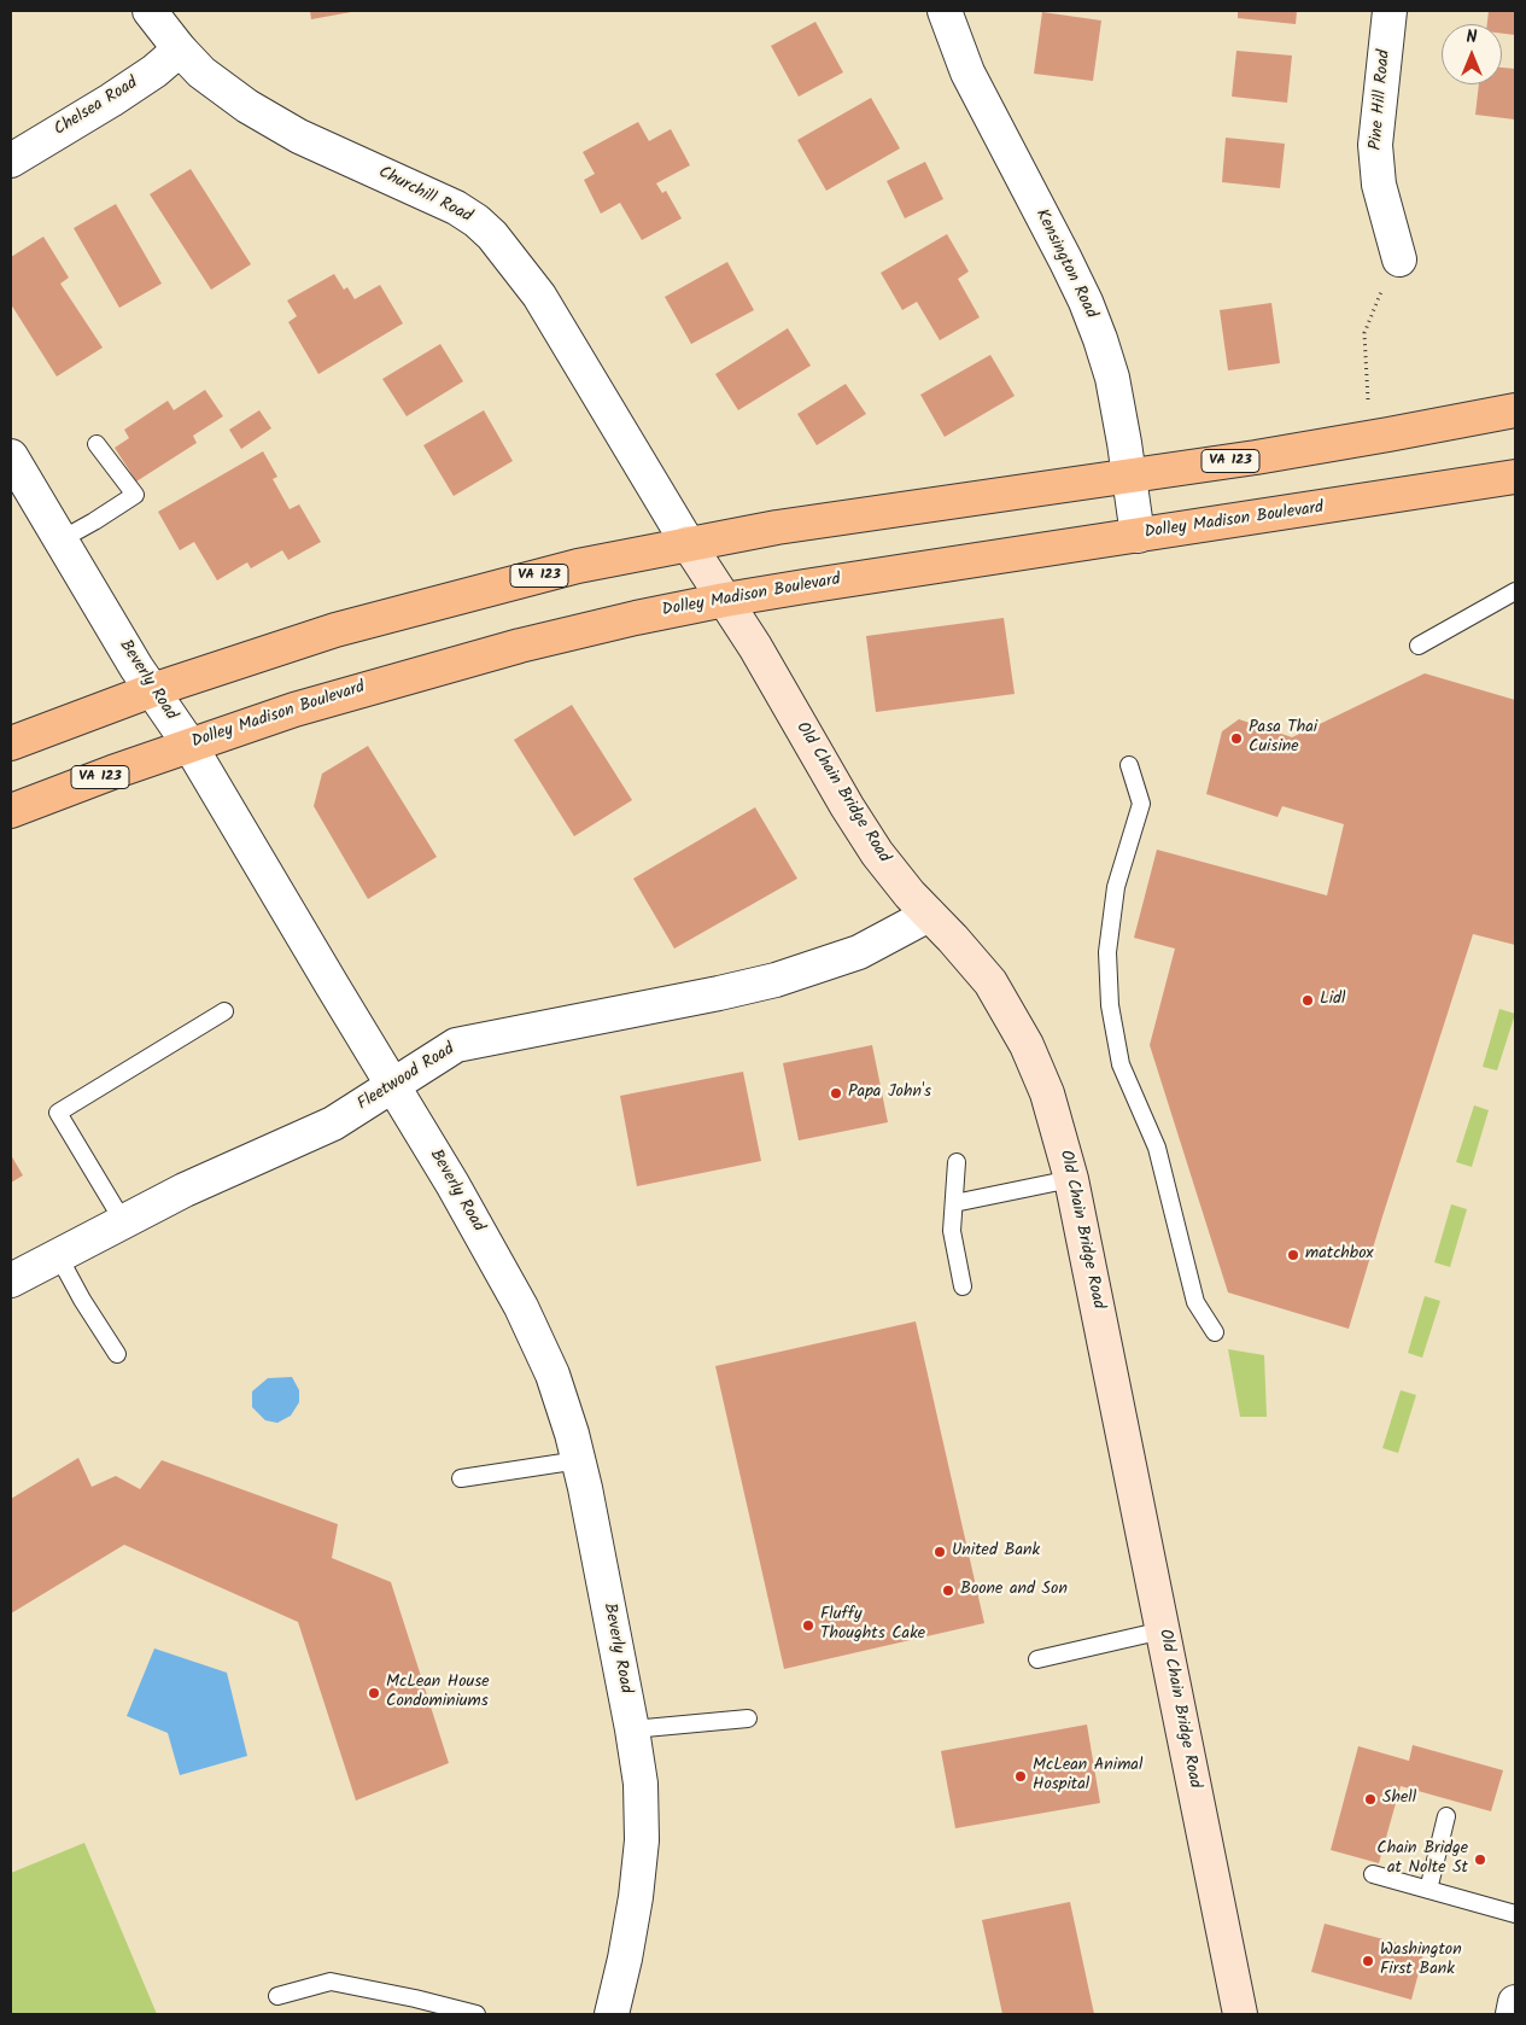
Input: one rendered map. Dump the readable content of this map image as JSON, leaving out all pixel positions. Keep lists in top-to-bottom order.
{
  "streets": {
    "main road": ["VA 123", "Dolley Madison Boulevard", "Old Chain Bridge Road"],
    "street": [
      "Pine Hill Road",
      "Chelsea Road",
      "Churchill Road",
      "Kensington Road",
      "Beverly Road",
      "Fleetwood Road"
    ]
  },
  "crossings": [
    ["Chelsea Road", "Churchill Road"],
    ["Churchill Road", "VA 123"],
    ["Churchill Road", "Old Chain Bridge Road"],
    ["Kensington Road", "VA 123"],
    ["Kensington Road", "Dolley Madison Boulevard"],
    ["VA 123", "Beverly Road"],
    ["VA 123", "Old Chain Bridge Road"],
    ["Dolley Madison Boulevard", "Beverly Road"],
    ["Dolley Madison Boulevard", "Old Chain Bridge Road"],
    ["Beverly Road", "Fleetwood Road"],
    ["Old Chain Bridge Road", "Fleetwood Road"]
  ],
  "places": [
    "Pasa Thai Cuisine",
    "Lidl",
    "Papa John's",
    "matchbox",
    "United Bank",
    "Boone and Son",
    "Fluffy Thoughts Cake",
    "McLean House Condominiums",
    "McLean Animal Hospital",
    "Shell",
    "Chain Bridge at Nolte St",
    "Washington First Bank"
  ],
  "north": "top"
}
